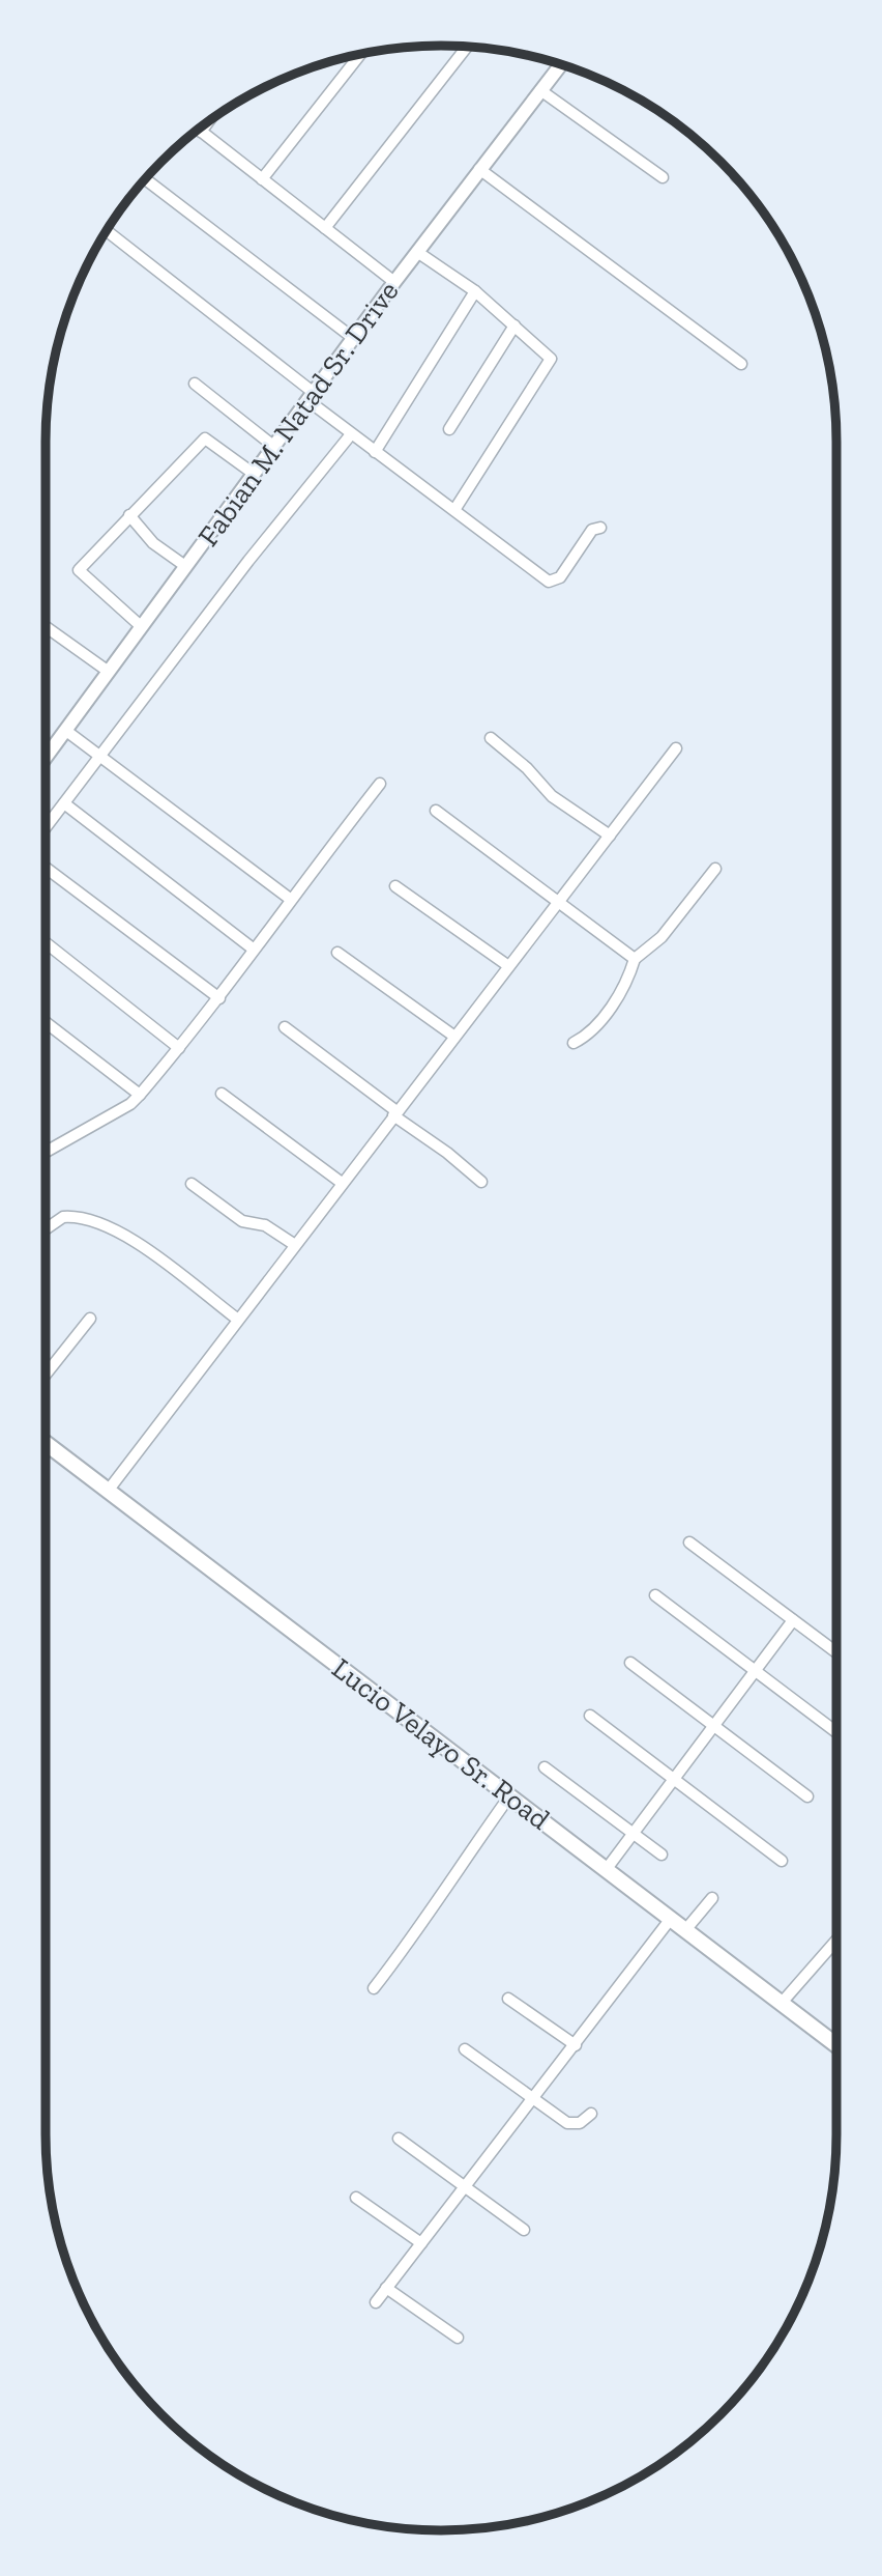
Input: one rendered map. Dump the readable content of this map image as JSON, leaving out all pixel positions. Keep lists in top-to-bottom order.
{
  "streets": {
    "main road": ["Lucio Velayo Sr. Road"],
    "street": ["Fabian M. Natad Sr. Drive"]
  }
}
